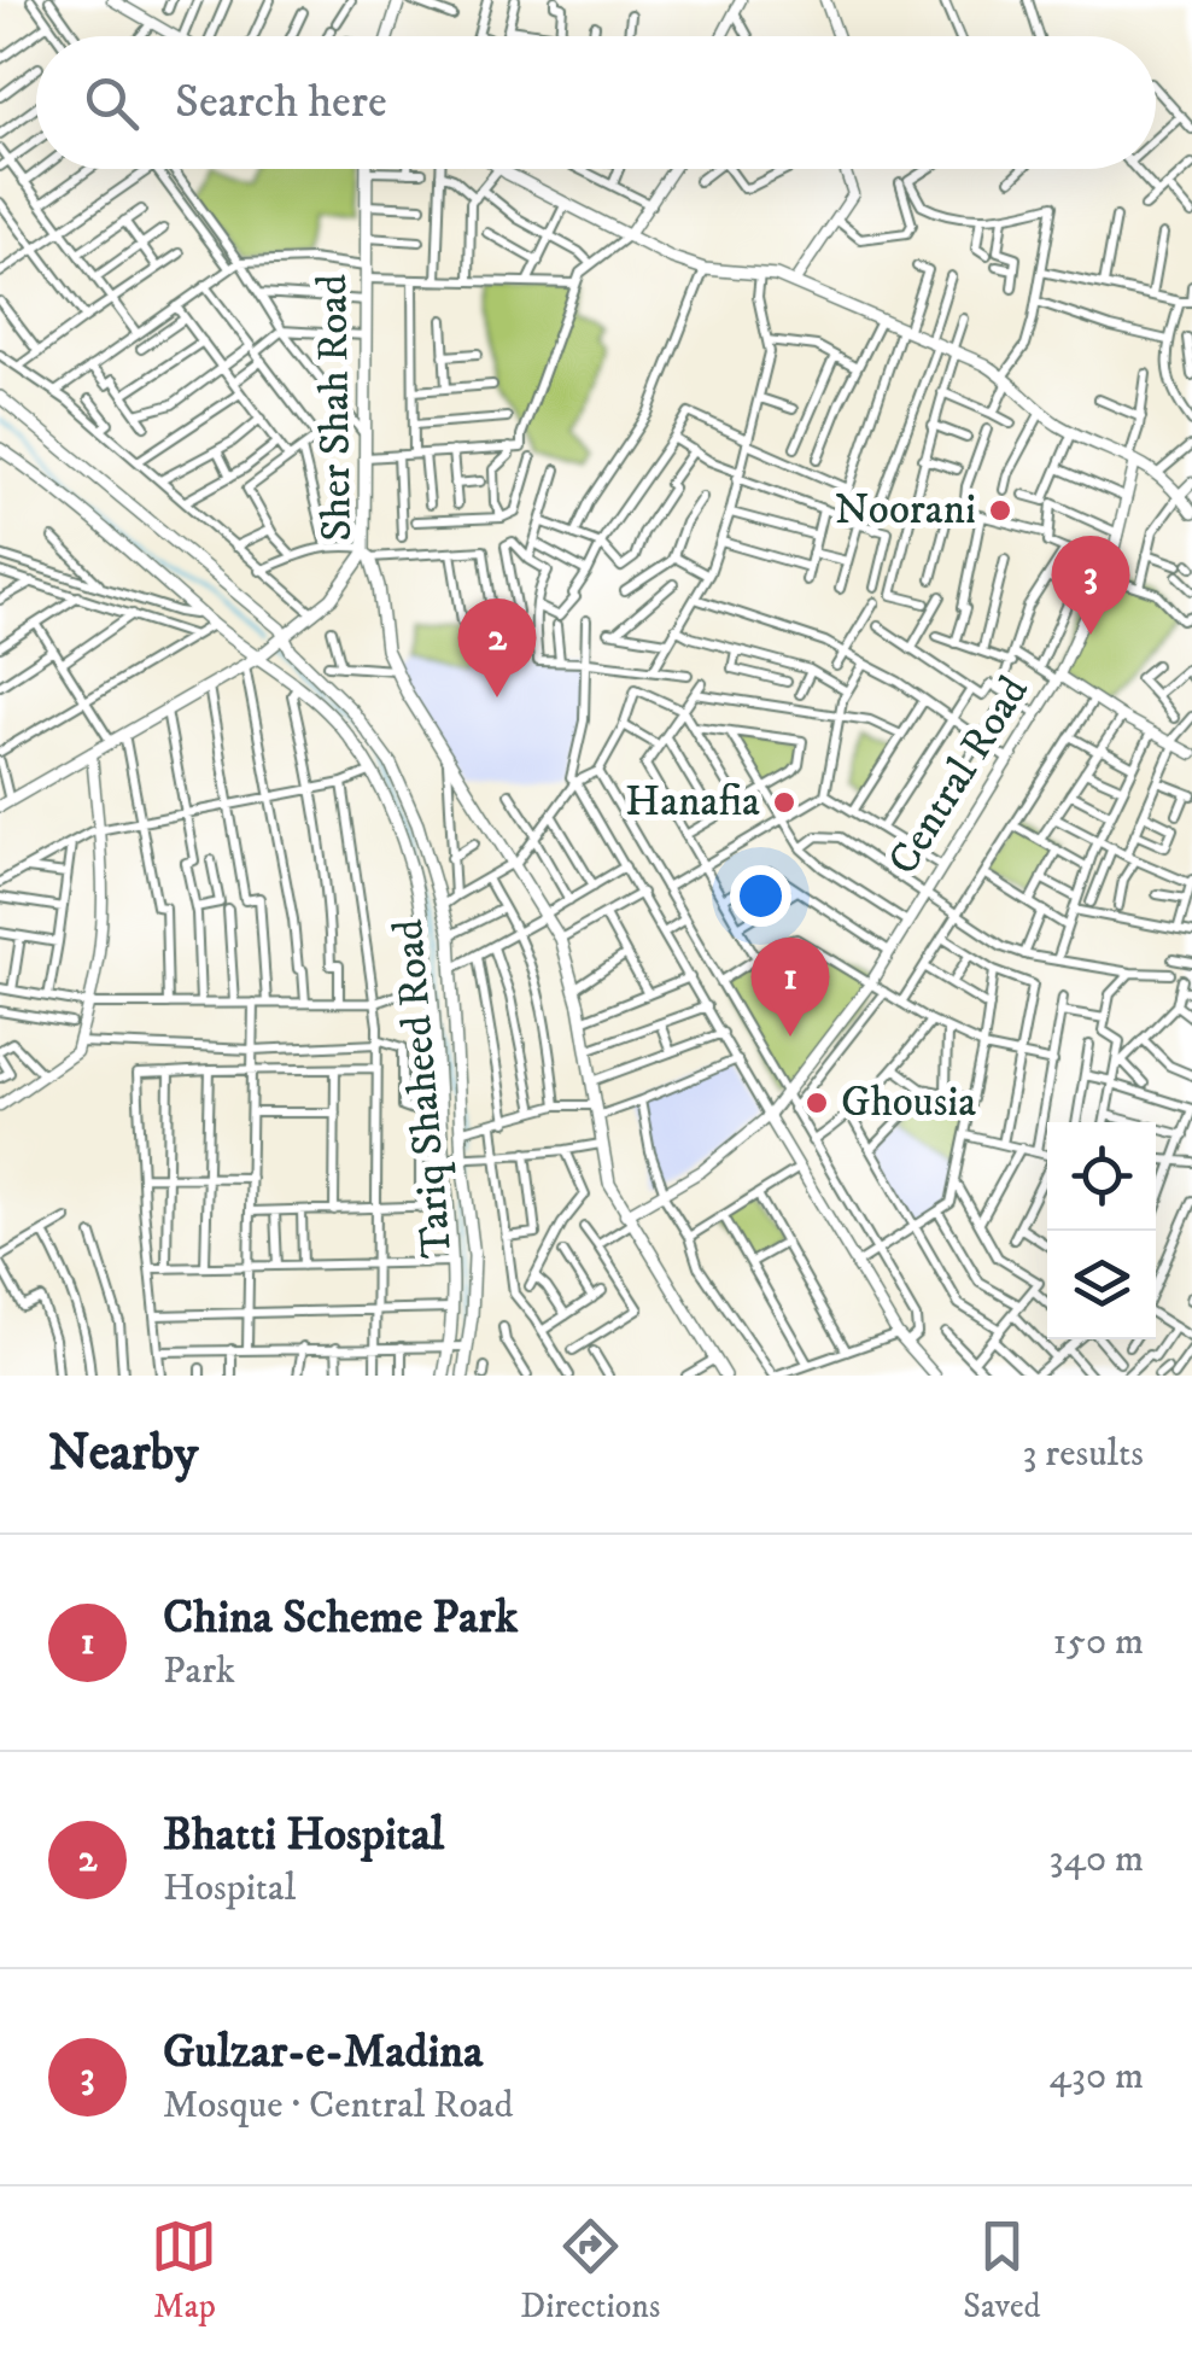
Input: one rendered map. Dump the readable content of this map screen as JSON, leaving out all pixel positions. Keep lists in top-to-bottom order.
{
  "streets": {
    "main road": ["Sher Shah Road", "Tariq Shaheed Road"],
    "street": ["Central Road"]
  },
  "crossings": [
    ["Sher Shah Road", "Central Road"]
  ],
  "places": ["Noorani", "Hanafia", "Ghousia"],
  "page": {
    "search": "Search here",
    "pins": ["3", "2", "1"],
    "heading": ["Nearby", "3 results"],
    "list": [
      {
        "mark": "1",
        "name": "China Scheme Park",
        "note": "Park",
        "value": "150 m"
      },
      {
        "mark": "2",
        "name": "Bhatti Hospital",
        "note": "Hospital",
        "value": "340 m"
      },
      {
        "mark": "3",
        "name": "Gulzar-e-Madina",
        "note": "Mosque · Central Road",
        "value": "430 m"
      }
    ],
    "nav": ["Map", "Directions", "Saved"]
  }
}
